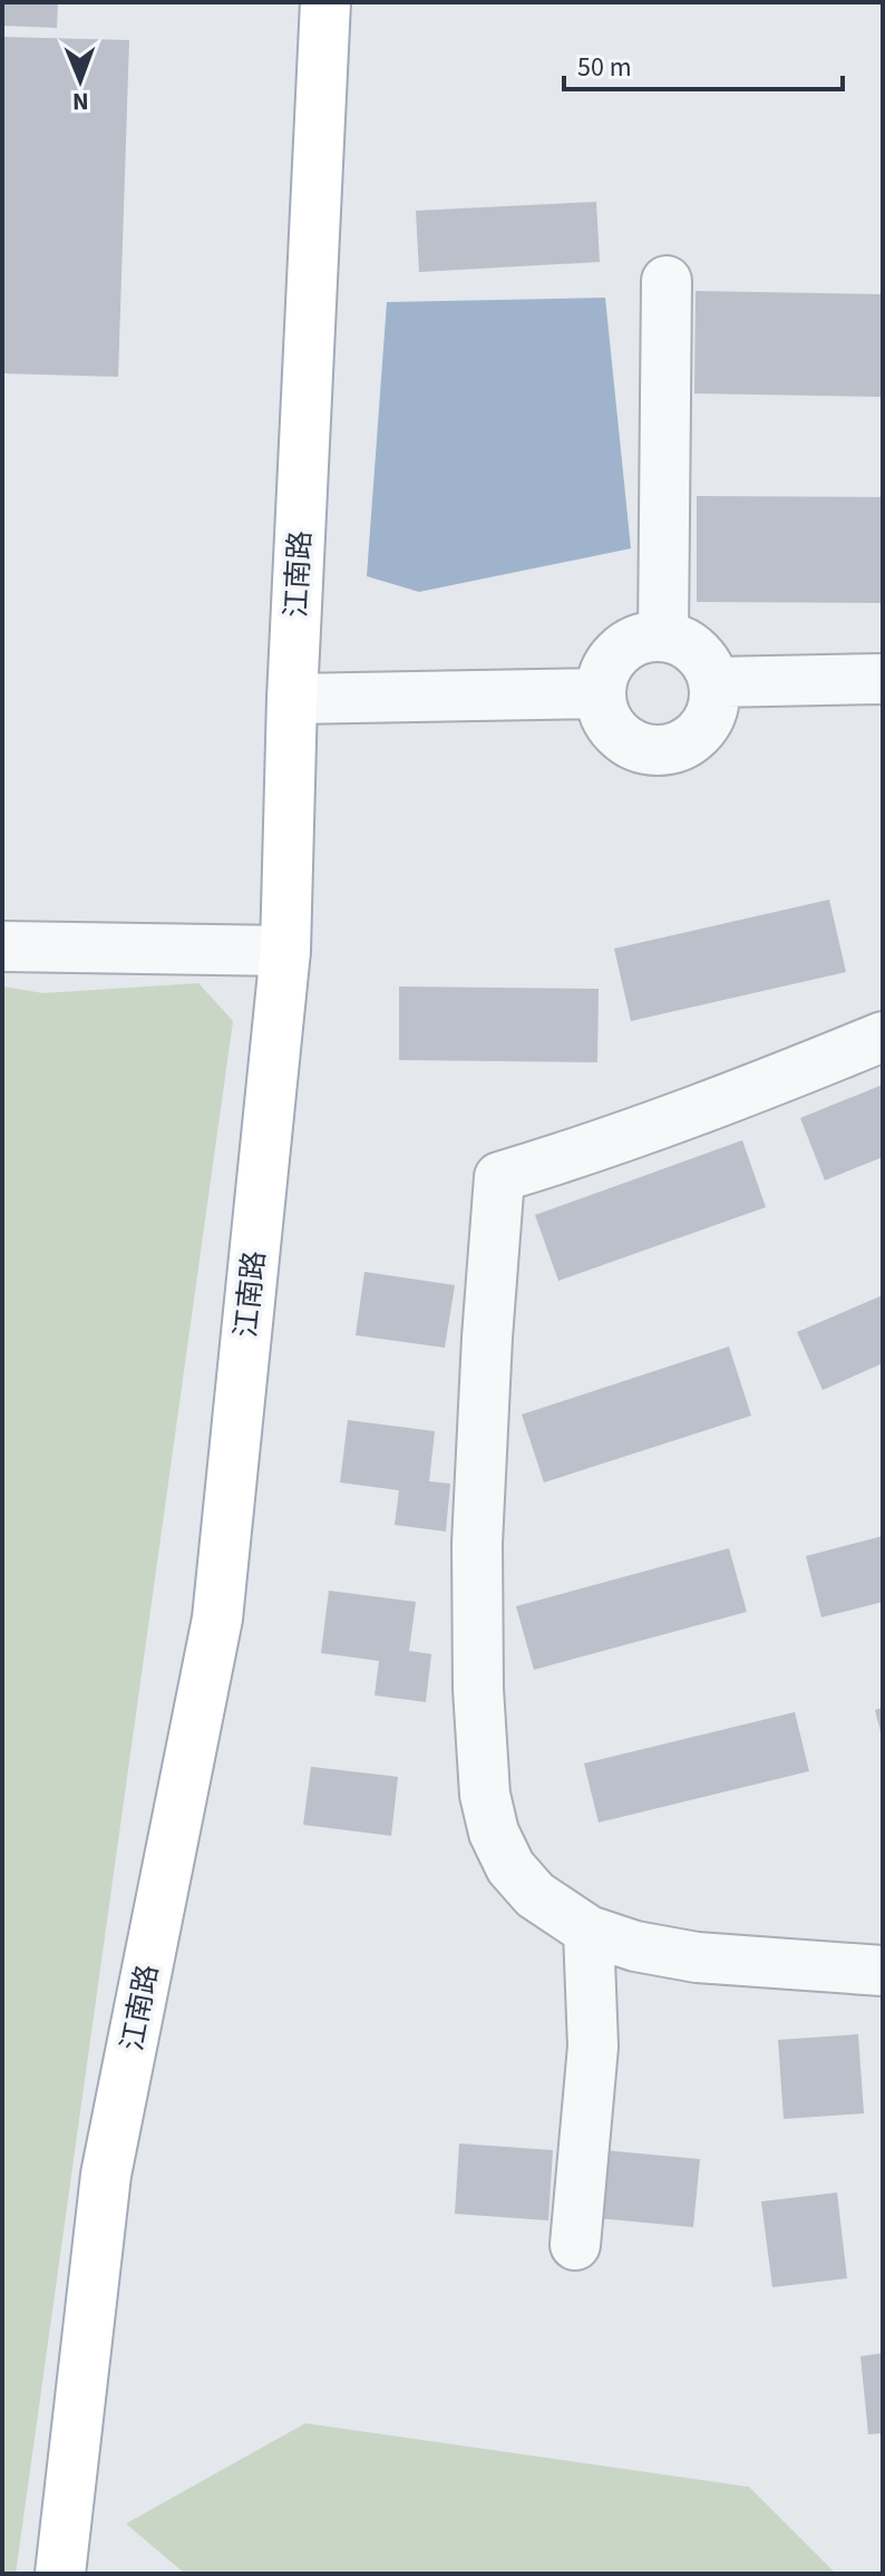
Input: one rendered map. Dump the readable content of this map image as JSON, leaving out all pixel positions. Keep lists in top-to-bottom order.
{
  "streets": {
    "main road": ["江南路"]
  },
  "scale_bar": "50 m",
  "north": "bottom"
}
